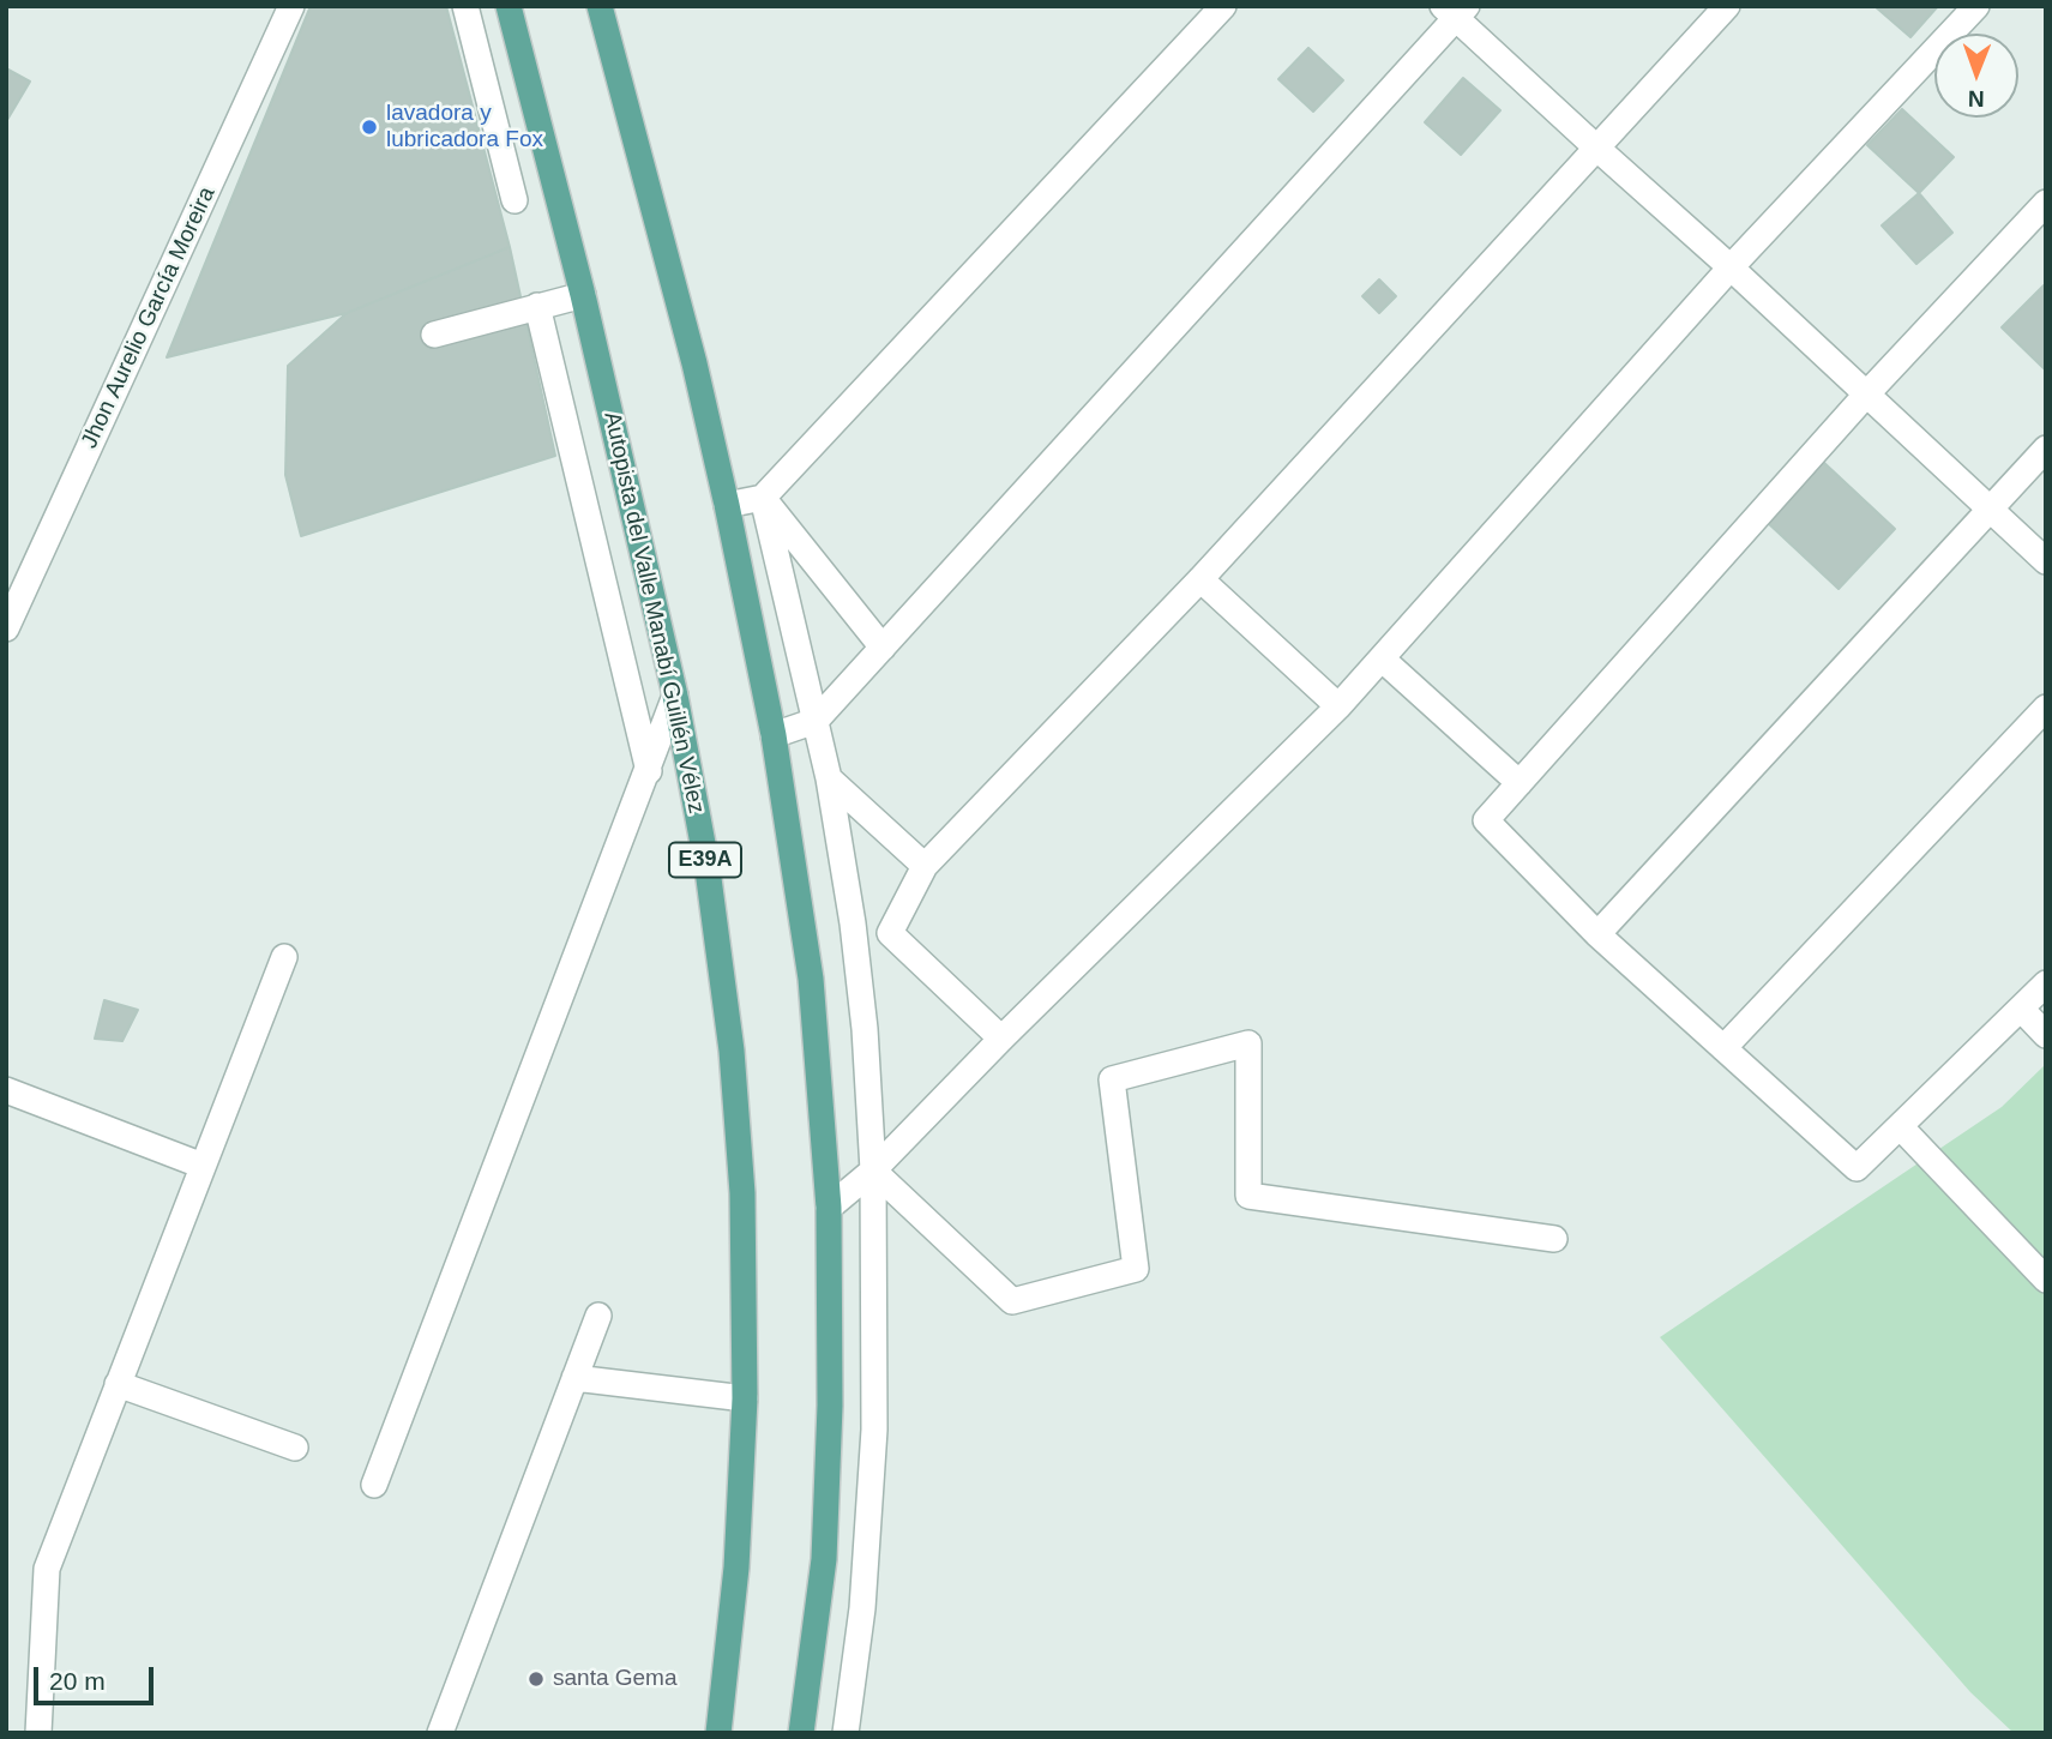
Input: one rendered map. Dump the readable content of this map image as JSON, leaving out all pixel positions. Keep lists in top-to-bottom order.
{
  "streets": {
    "main road": ["Autopista del Valle Manabí Guillén Vélez", "E39A"],
    "street": ["Jhon Aurelio García Moreira"]
  },
  "places": ["lavadora y lubricadora Fox", "santa Gema"],
  "scale_bar": "20 m",
  "north": "bottom"
}
